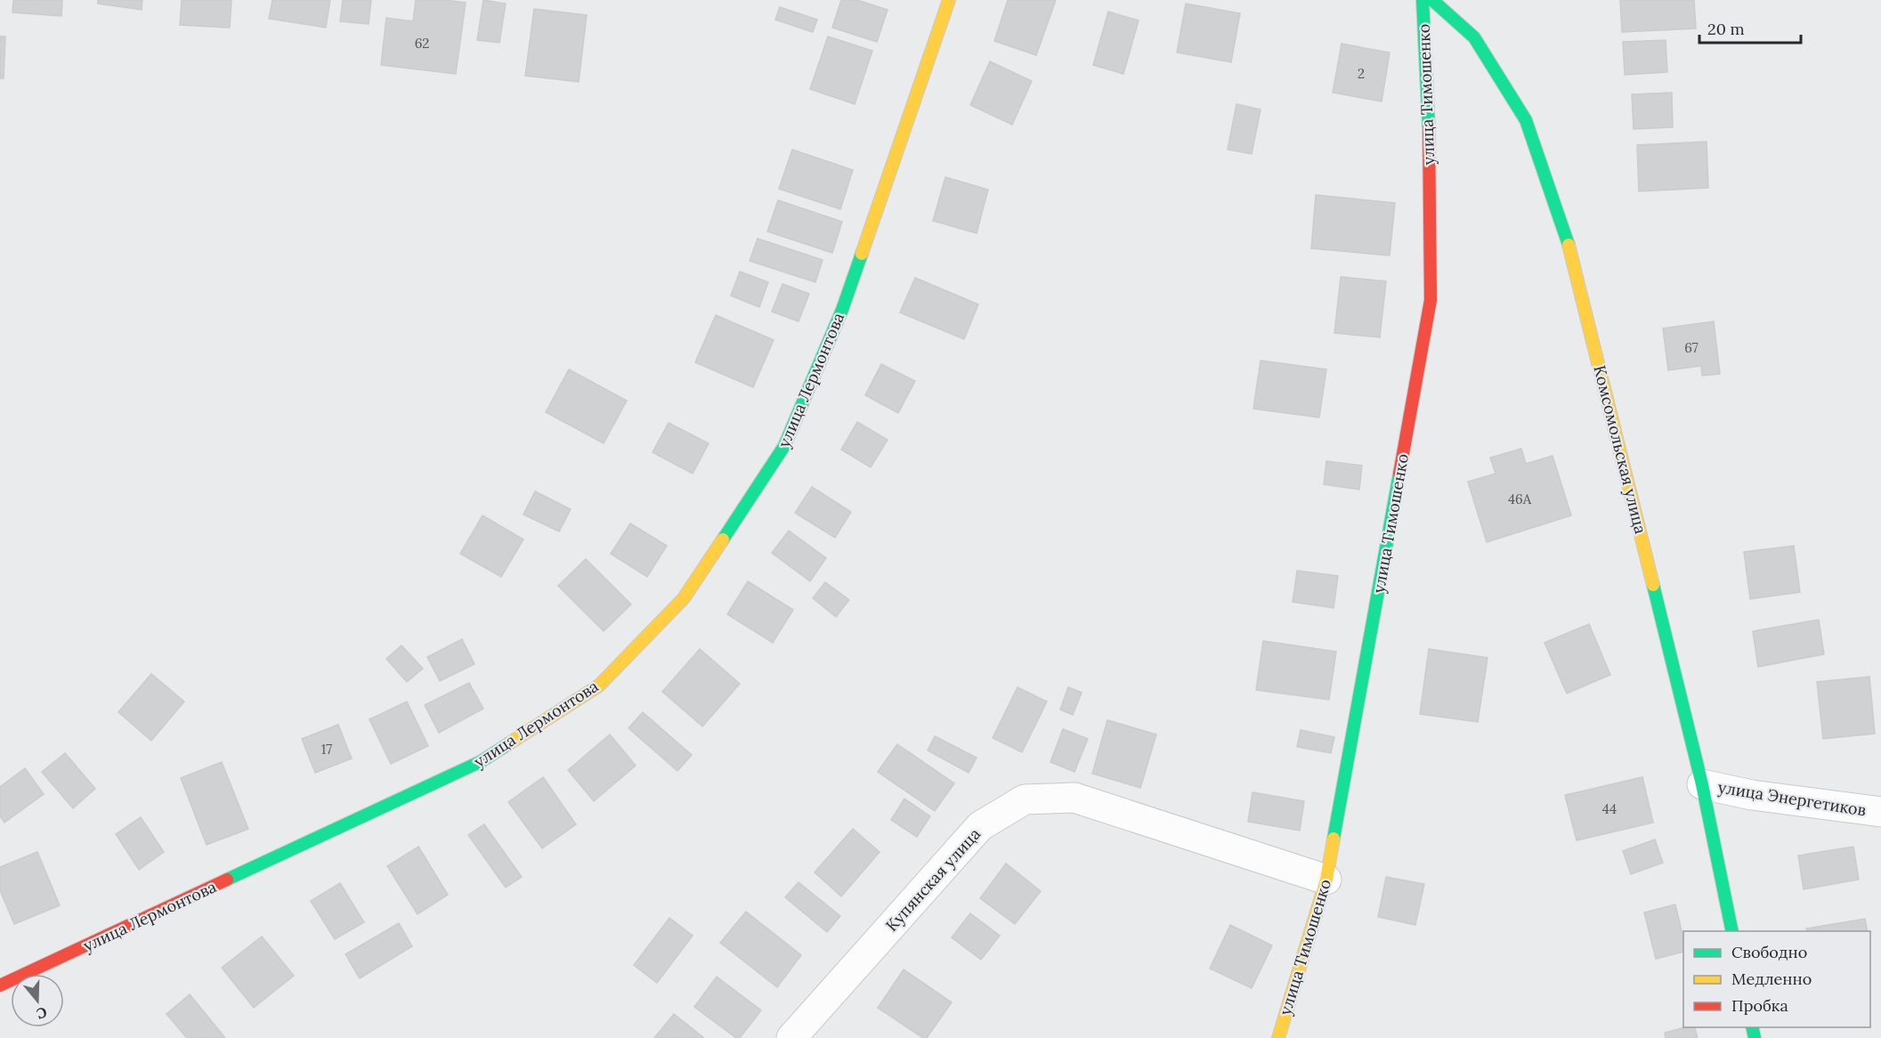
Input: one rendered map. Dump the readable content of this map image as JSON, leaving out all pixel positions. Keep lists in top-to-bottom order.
{
  "streets": {
    "street": [
      "улица Тимошенко",
      "улица Лермонтова",
      "Комсомольская улица",
      "улица Энергетиков",
      "Купянская улица"
    ]
  },
  "crossings": [
    ["улица Тимошенко", "Купянская улица"],
    ["Комсомольская улица", "улица Энергетиков"]
  ],
  "house_numbers": [
    "62",
    "2",
    "67",
    "46А",
    "17",
    "44"
  ],
  "legend": ["Свободно", "Медленно", "Пробка"],
  "scale_bar": "20 m",
  "north": "bottom"
}
